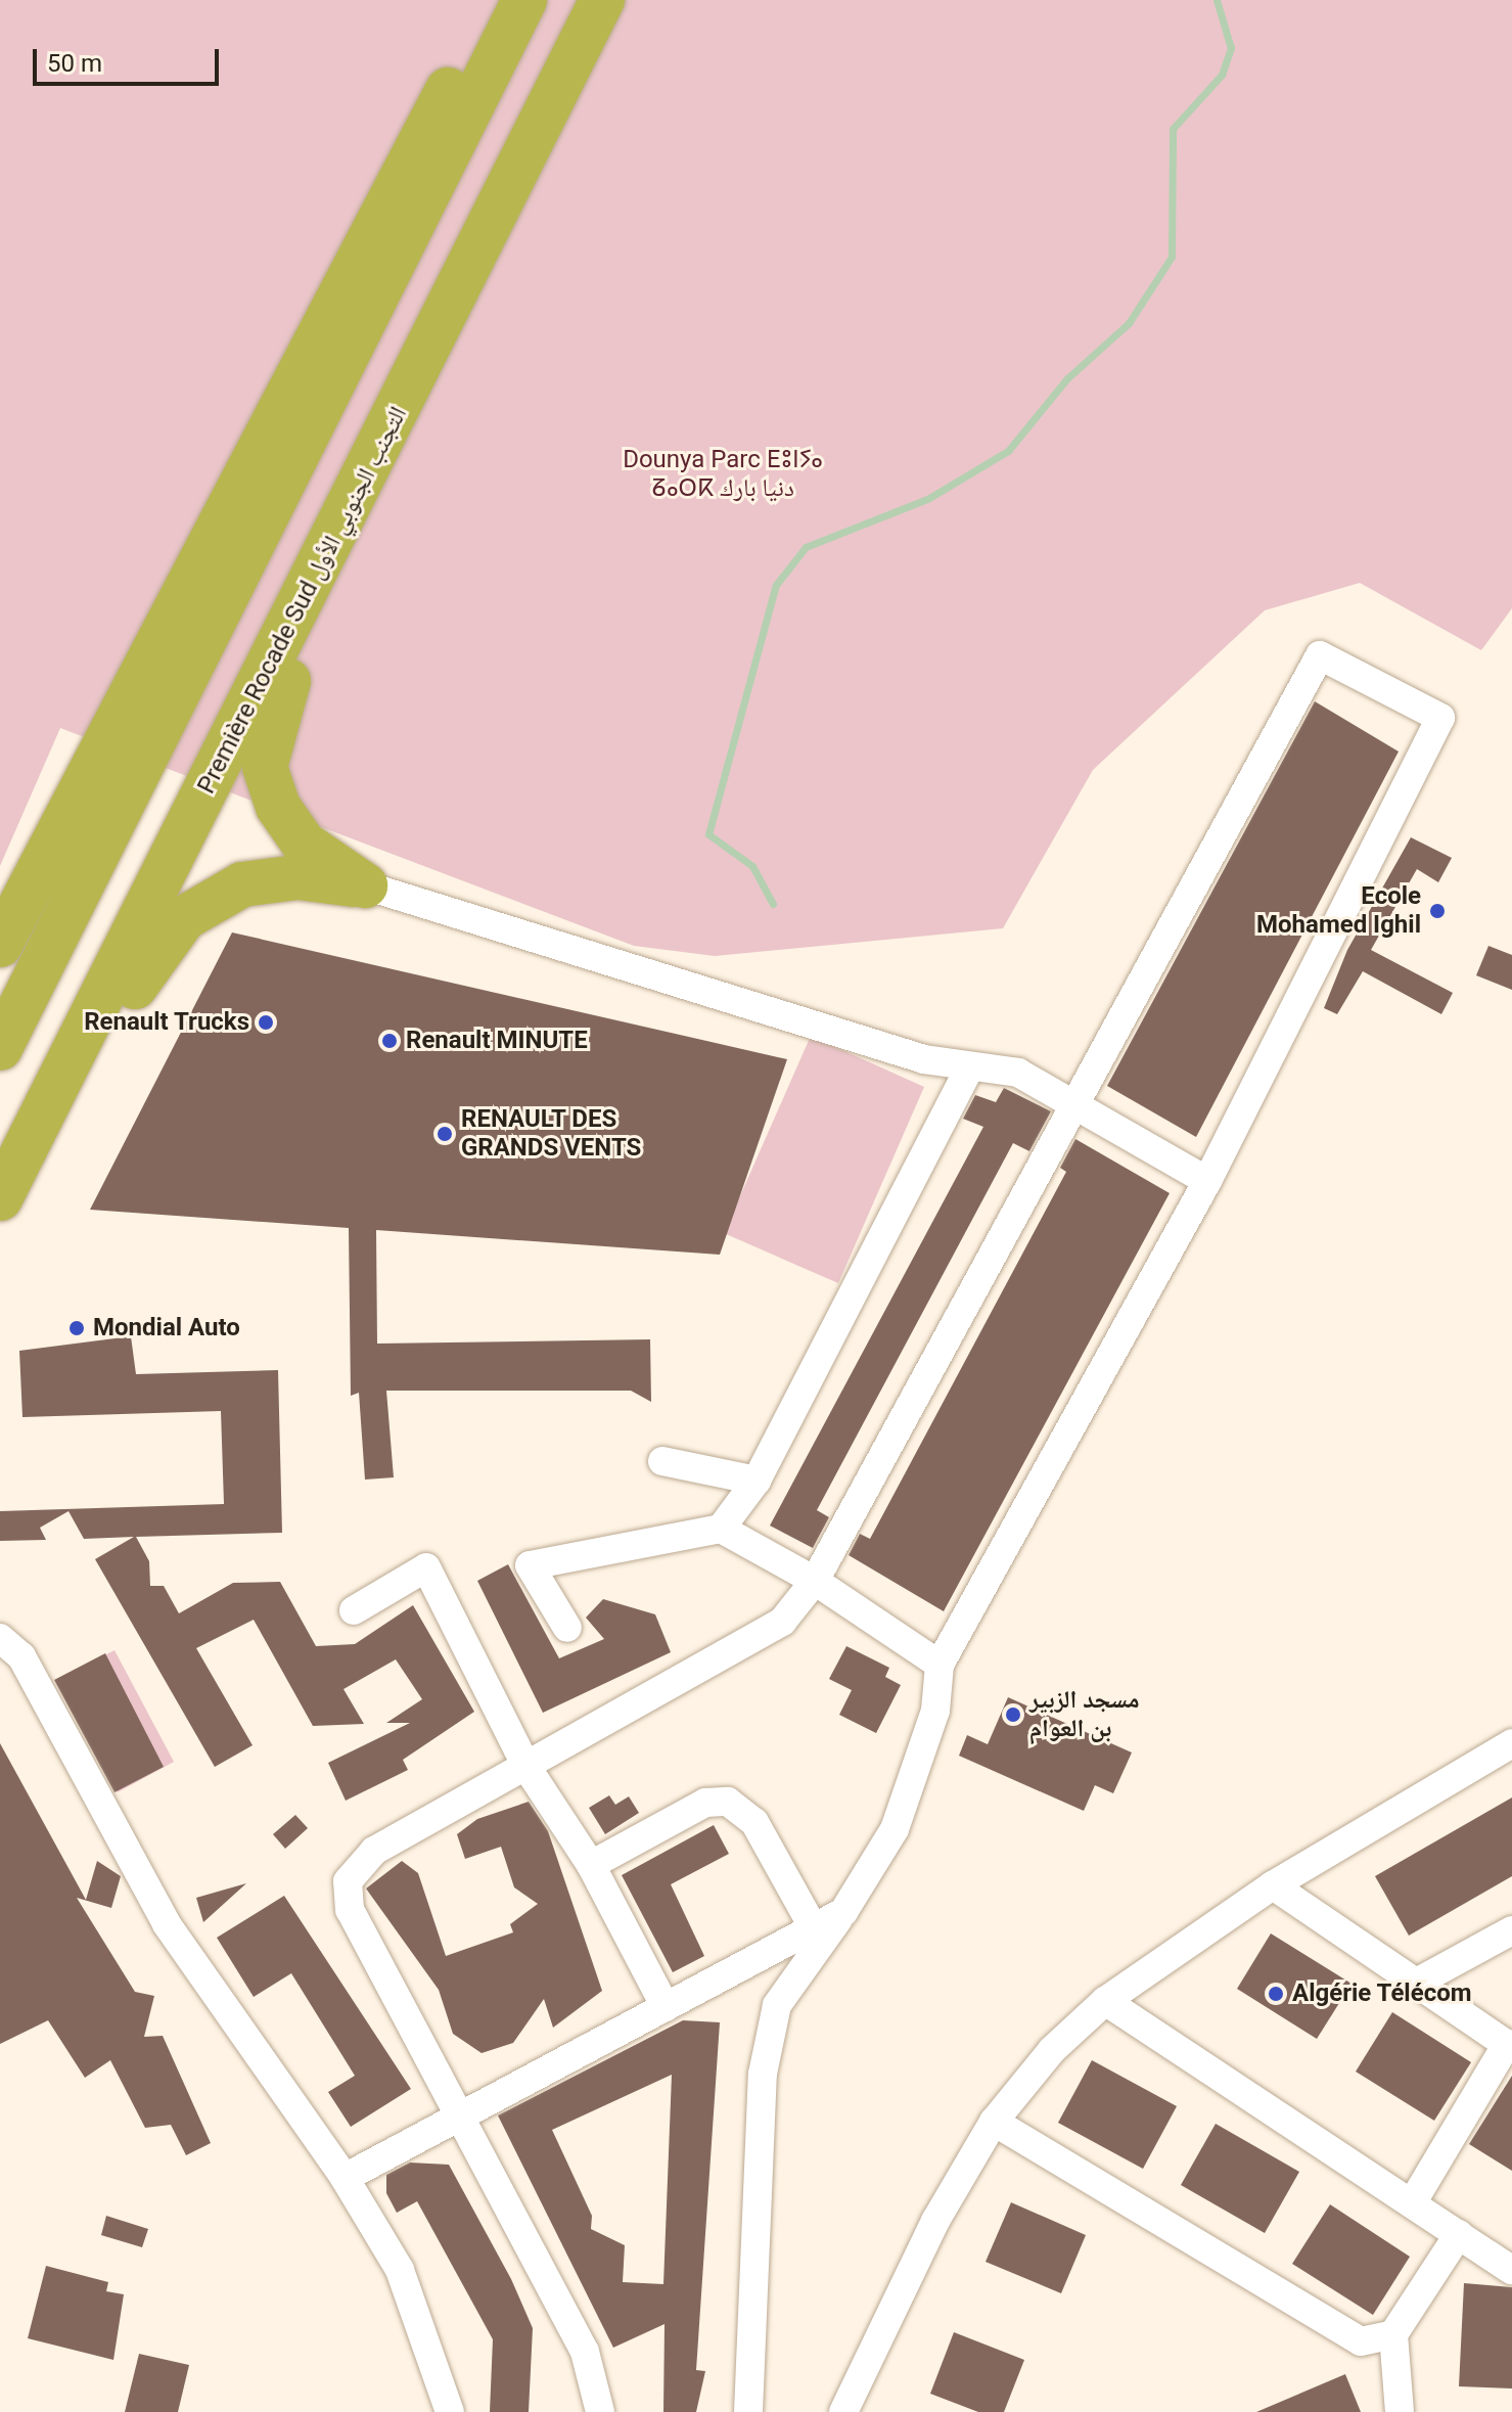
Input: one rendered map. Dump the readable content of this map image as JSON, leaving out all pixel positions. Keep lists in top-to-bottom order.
{
  "streets": {
    "highway": ["Première Rocade Sud التجنب الجنوبي الأول"]
  },
  "parks": ["Dounya Parc ⴹⵓⵏⵢⴰ ⵒⴰⵔⴽ دنيا بارك"],
  "places": [
    "Ecole Mohamed Ighil",
    "Renault Trucks",
    "Renault MINUTE",
    "RENAULT DES GRANDS VENTS",
    "Mondial Auto",
    "مسجد الزبير بن العوام",
    "Algérie Télécom"
  ],
  "scale_bar": "50 m"
}
